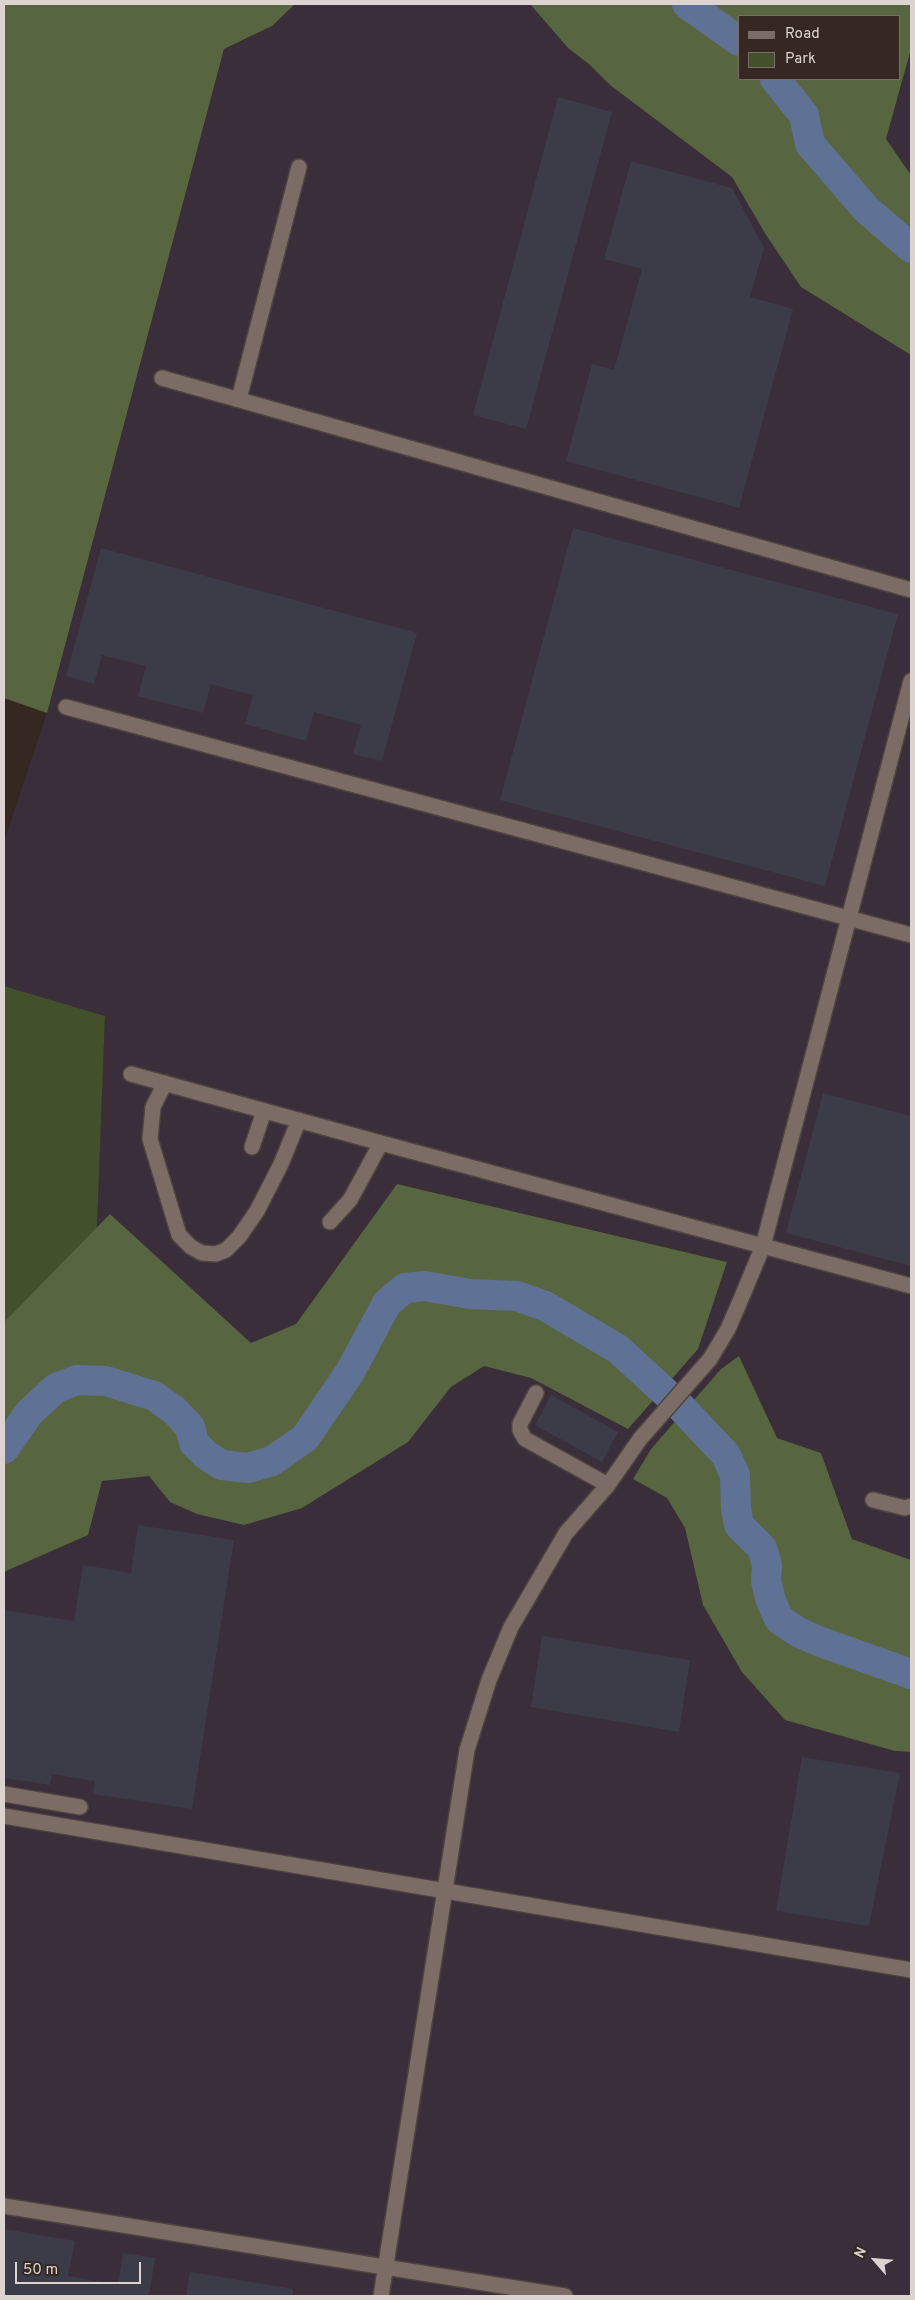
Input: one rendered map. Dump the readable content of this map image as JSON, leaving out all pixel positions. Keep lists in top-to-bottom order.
{
  "legend": ["Road", "Park"],
  "scale_bar": "50 m",
  "north": "top left"
}
